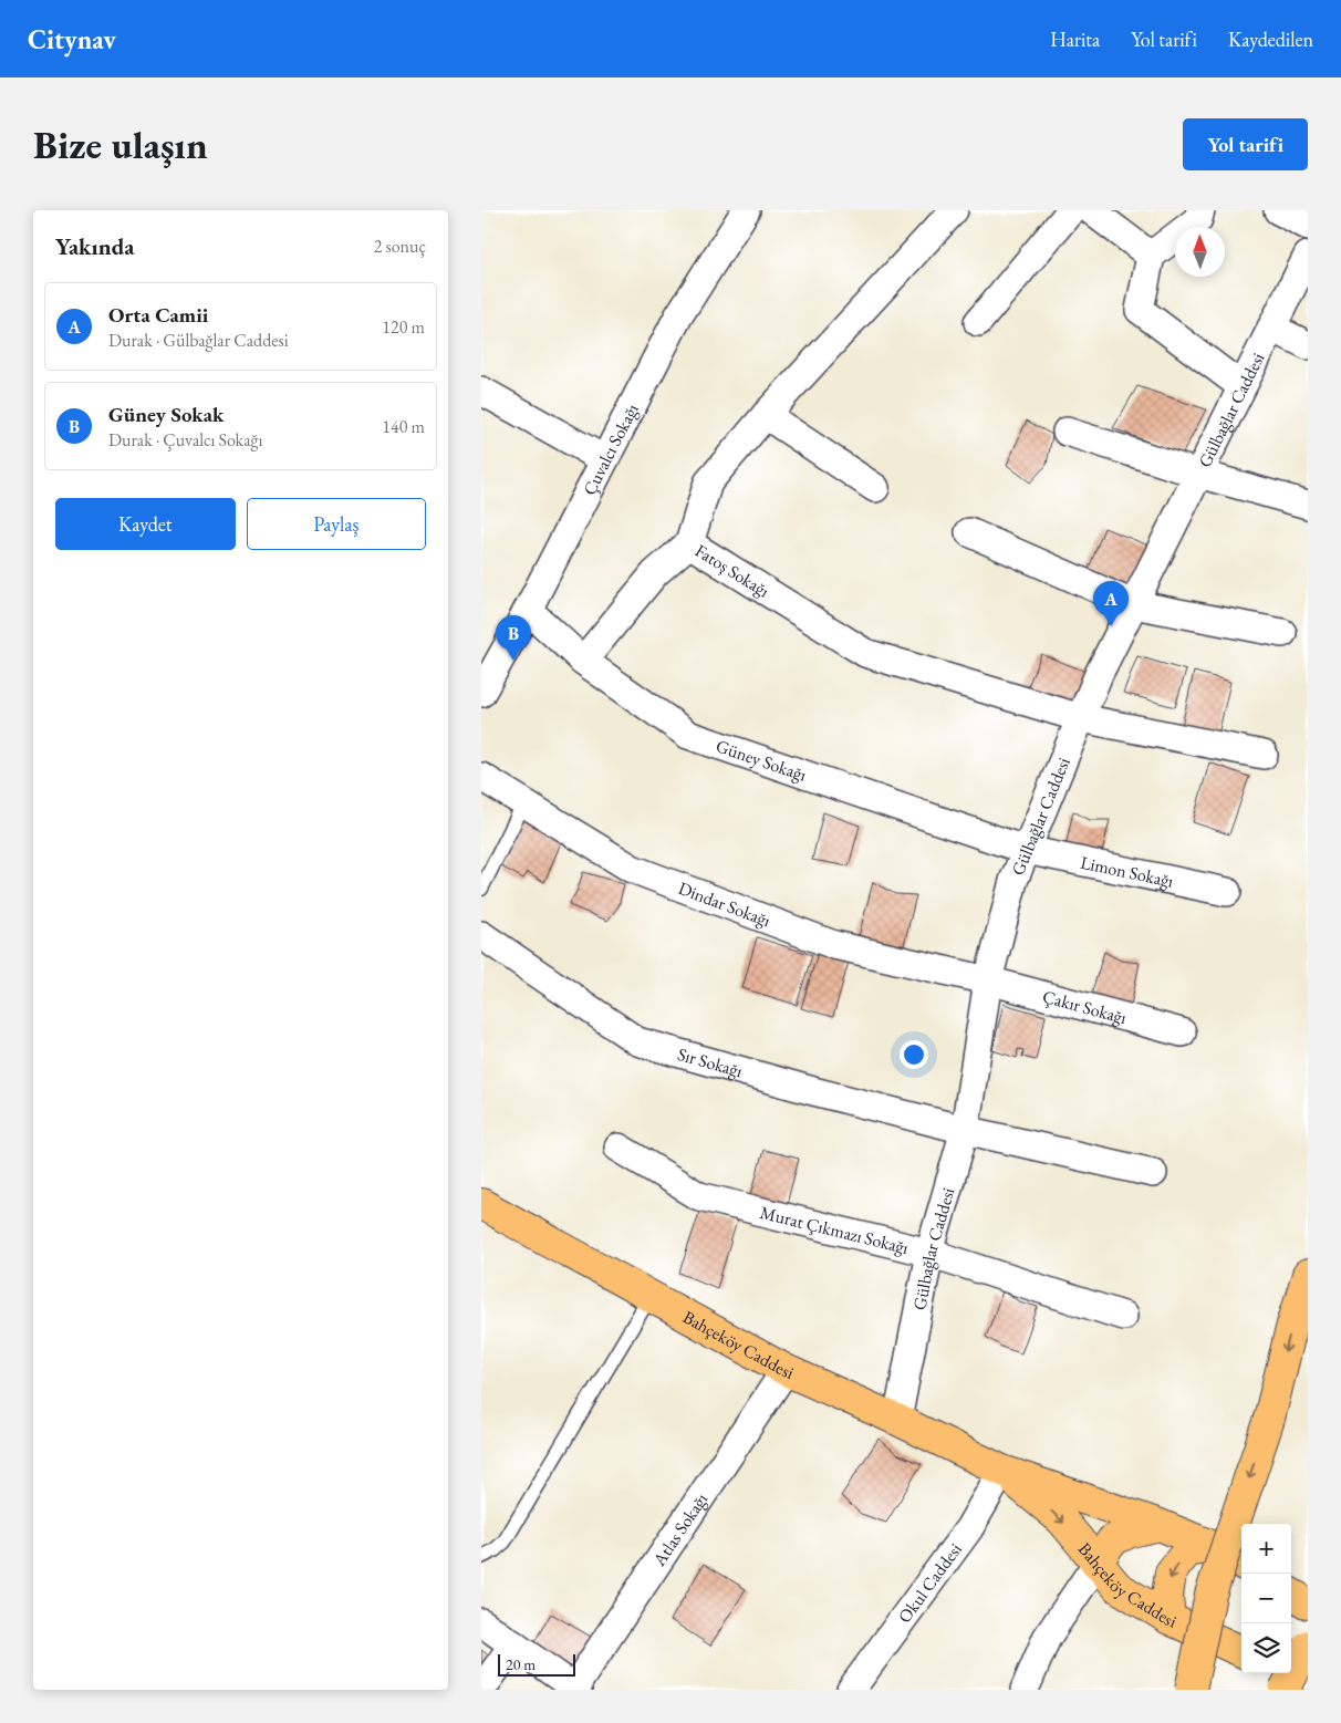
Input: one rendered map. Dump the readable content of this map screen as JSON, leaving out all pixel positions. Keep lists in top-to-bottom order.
{
  "streets": {
    "main road": ["Bahçeköy Caddesi"],
    "street": [
      "Gülbağlar Caddesi",
      "Çuvalcı Sokağı",
      "Fatoş Sokağı",
      "Güney Sokağı",
      "Limon Sokağı",
      "Dindar Sokağı",
      "Çakır Sokağı",
      "Sır Sokağı",
      "Murat Çıkmazı Sokağı",
      "Atlas Sokağı",
      "Okul Caddesi"
    ]
  },
  "crossings": [
    ["Gülbağlar Caddesi", "Fatoş Sokağı"],
    ["Gülbağlar Caddesi", "Güney Sokağı"],
    ["Gülbağlar Caddesi", "Limon Sokağı"],
    ["Gülbağlar Caddesi", "Dindar Sokağı"],
    ["Gülbağlar Caddesi", "Çakır Sokağı"],
    ["Gülbağlar Caddesi", "Sır Sokağı"],
    ["Gülbağlar Caddesi", "Murat Çıkmazı Sokağı"],
    ["Gülbağlar Caddesi", "Bahçeköy Caddesi"],
    ["Çuvalcı Sokağı", "Güney Sokağı"],
    ["Güney Sokağı", "Limon Sokağı"],
    ["Dindar Sokağı", "Çakır Sokağı"],
    ["Bahçeköy Caddesi", "Atlas Sokağı"],
    ["Bahçeköy Caddesi", "Okul Caddesi"]
  ],
  "scale_bar": "20 m",
  "north": "top",
  "page": {
    "header": "Citynav",
    "nav": ["Harita", "Yol tarifi", "Kaydedilen"],
    "buttons": [
      "Yol tarifi",
      ["Kaydet", "Paylaş"]
    ],
    "title": "Bize ulaşın",
    "heading": ["Yakında", "2 sonuç"],
    "list": [
      {
        "mark": "A",
        "name": "Orta Camii",
        "note": "Durak · Gülbağlar Caddesi",
        "value": "120 m"
      },
      {
        "mark": "B",
        "name": "Güney Sokak",
        "note": "Durak · Çuvalcı Sokağı",
        "value": "140 m"
      }
    ],
    "pins": ["A", "B"],
    "map_buttons": ["+", "−"],
    "scale": "20 m"
  }
}
